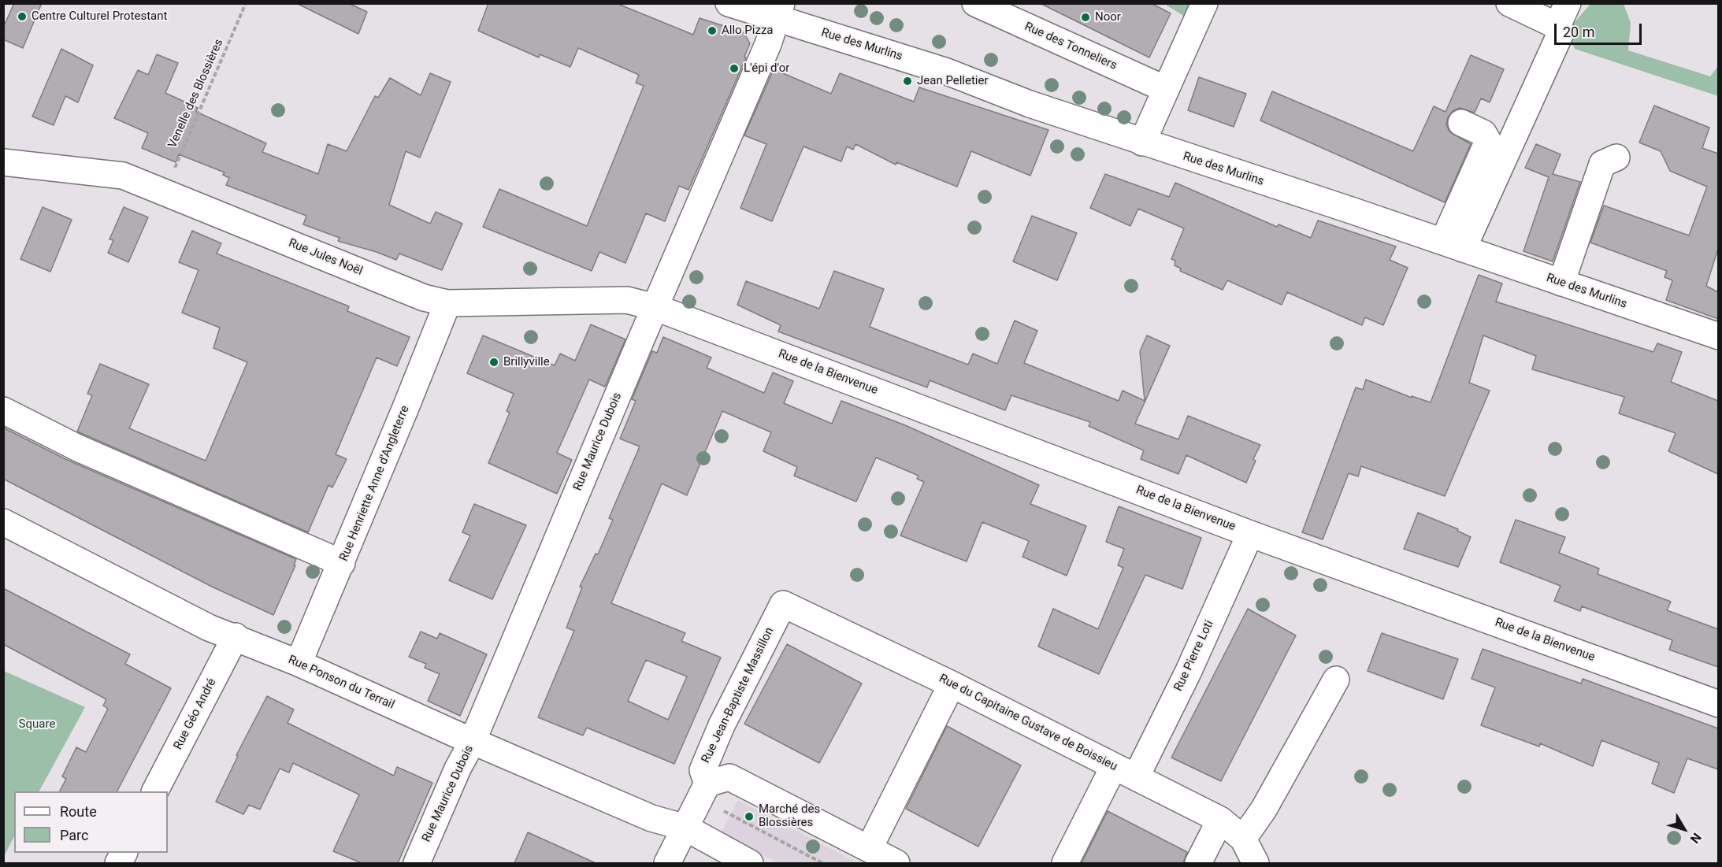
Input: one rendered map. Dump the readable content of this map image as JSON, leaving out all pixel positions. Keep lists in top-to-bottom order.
{
  "streets": {
    "street": [
      "Rue des Murlins",
      "Rue des Tonneliers",
      "Rue Jules Noël",
      "Rue de la Bienvenue",
      "Rue Maurice Dubois",
      "Rue Henriette Anne d'Angleterre",
      "Rue Pierre Loti",
      "Rue Ponson du Terrail",
      "Rue Jean-Baptiste Massillon",
      "Rue Géo André",
      "Rue du Capitaine Gustave de Boissieu"
    ],
    "path": ["Venelle des Blossières"]
  },
  "crossings": [
    ["Rue des Murlins", "Rue Maurice Dubois"],
    ["Venelle des Blossières", "Rue Jules Noël"],
    ["Rue Jules Noël", "Rue de la Bienvenue"],
    ["Rue Jules Noël", "Rue Maurice Dubois"],
    ["Rue Jules Noël", "Rue Henriette Anne d'Angleterre"],
    ["Rue de la Bienvenue", "Rue Maurice Dubois"],
    ["Rue de la Bienvenue", "Rue Pierre Loti"],
    ["Rue Maurice Dubois", "Rue Ponson du Terrail"],
    ["Rue Henriette Anne d'Angleterre", "Rue Ponson du Terrail"],
    ["Rue Pierre Loti", "Rue du Capitaine Gustave de Boissieu"],
    ["Rue Ponson du Terrail", "Rue Jean-Baptiste Massillon"],
    ["Rue Ponson du Terrail", "Rue Géo André"],
    ["Rue Jean-Baptiste Massillon", "Rue du Capitaine Gustave de Boissieu"]
  ],
  "parks": ["Square"],
  "places": [
    "Centre Culturel Protestant",
    "Noor",
    "Allo Pizza",
    "L'épi d'or",
    "Jean Pelletier",
    "Brillyville",
    "Marché des Blossières"
  ],
  "legend": ["Route", "Parc"],
  "scale_bar": "20 m",
  "north": "bottom right"
}
